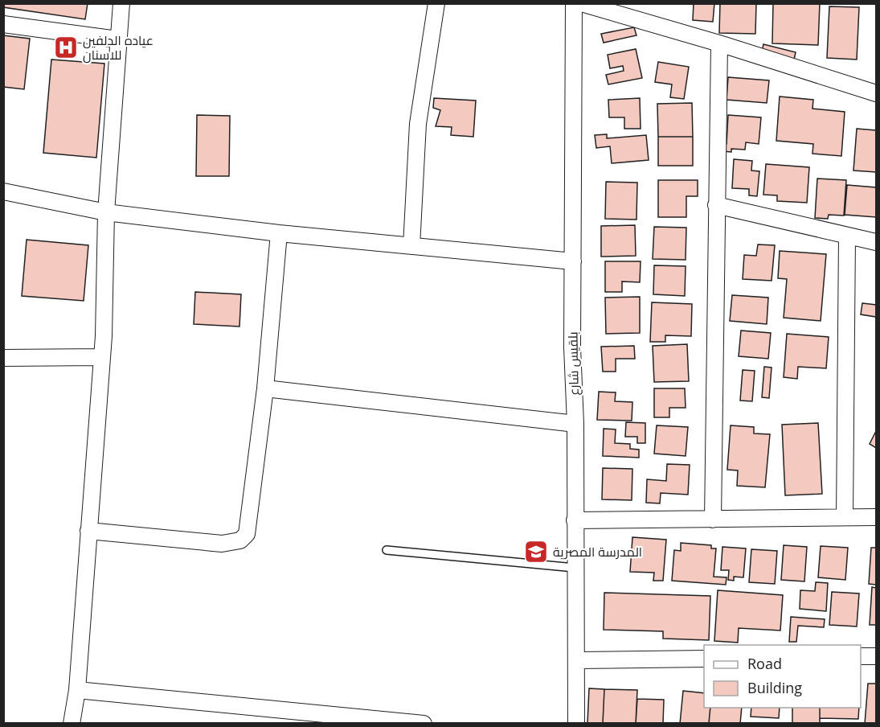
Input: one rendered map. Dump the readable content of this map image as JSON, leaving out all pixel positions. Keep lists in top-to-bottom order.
{
  "streets": {
    "street": ["بلقيس شارع"]
  },
  "places": {
    "hospital": ["عياده الدلفين للاسنان"],
    "school or university": ["المدرسة المصرية"]
  },
  "legend": ["Road", "Building"]
}
